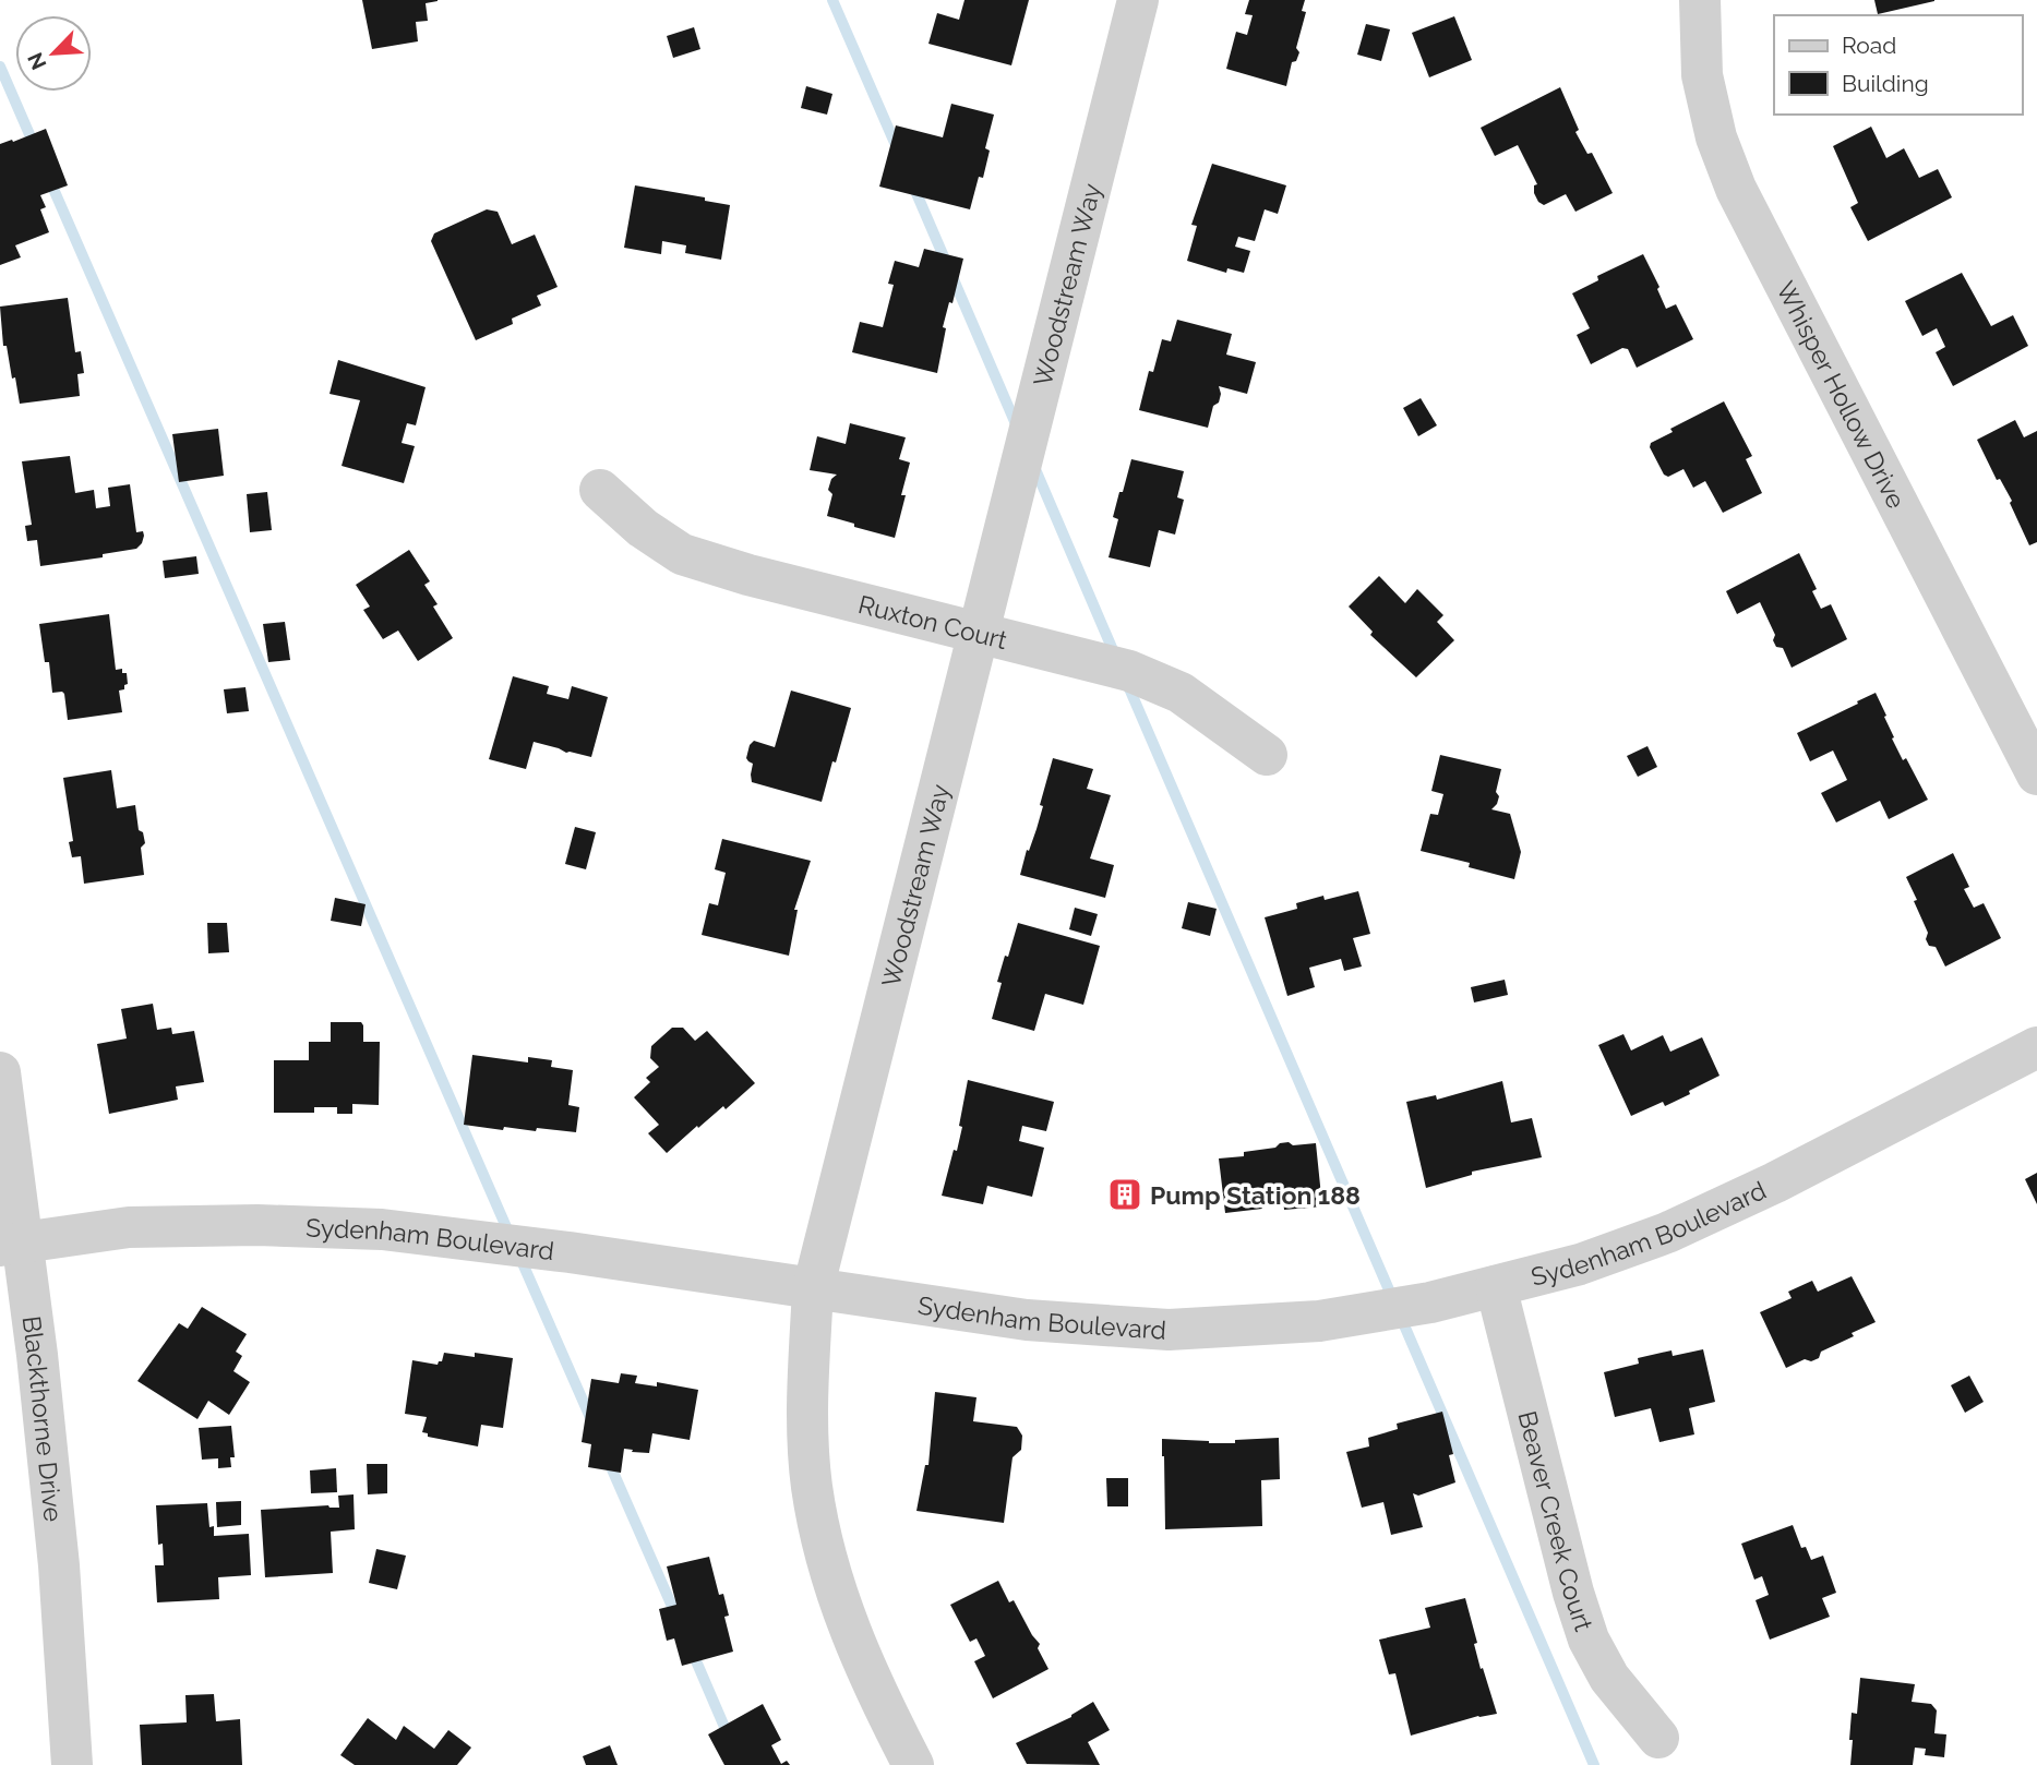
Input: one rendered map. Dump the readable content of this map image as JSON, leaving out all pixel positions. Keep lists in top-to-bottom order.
{
  "streets": {
    "street": [
      "Woodstream Way",
      "Whisper Hollow Drive",
      "Ruxton Court",
      "Sydenham Boulevard",
      "Blackthorne Drive",
      "Beaver Creek Court"
    ]
  },
  "crossings": [
    ["Woodstream Way", "Ruxton Court"],
    ["Woodstream Way", "Sydenham Boulevard"],
    ["Sydenham Boulevard", "Blackthorne Drive"],
    ["Sydenham Boulevard", "Beaver Creek Court"]
  ],
  "places": {
    "building": ["Pump Station 188"]
  },
  "legend": ["Road", "Building"],
  "north": "bottom left"
}
